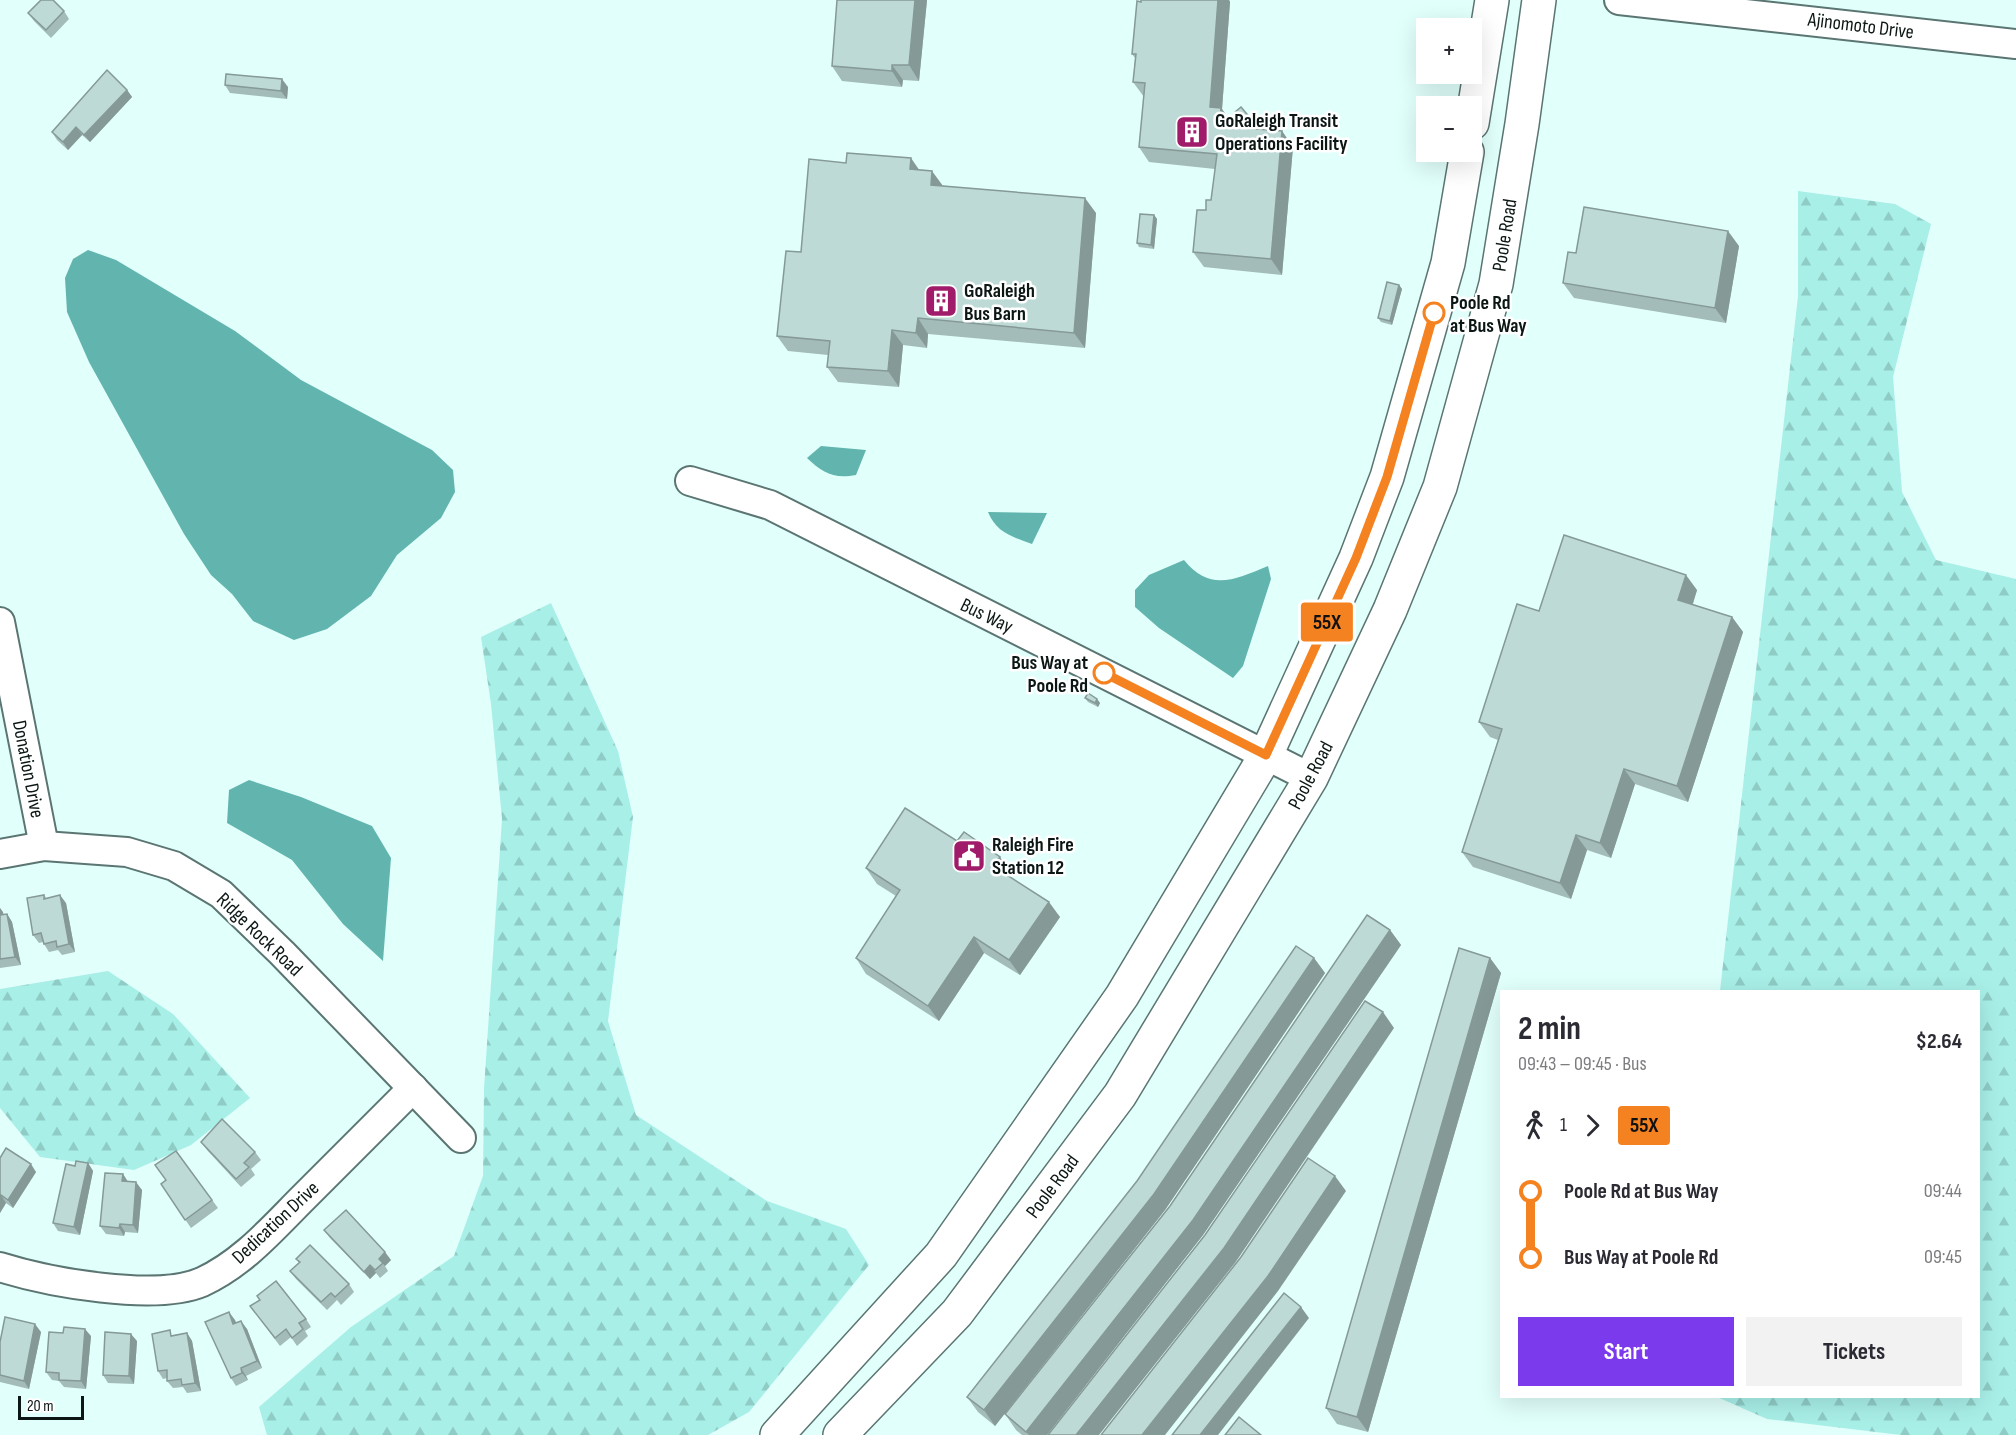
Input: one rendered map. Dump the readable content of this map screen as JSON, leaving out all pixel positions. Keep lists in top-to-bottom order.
{
  "streets": {
    "main road": ["Poole Road"],
    "street": [
      "Ajinomoto Drive",
      "Bus Way",
      "Donation Drive",
      "Ridge Rock Road",
      "Dedication Drive"
    ]
  },
  "crossings": [
    ["Poole Road", "Bus Way"],
    ["Donation Drive", "Ridge Rock Road"],
    ["Ridge Rock Road", "Dedication Drive"]
  ],
  "places": {
    "building": ["GoRaleigh Transit Operations Facility", "GoRaleigh Bus Barn"],
    "other": ["Poole Rd at Bus Way", "Bus Way at Poole Rd"],
    "public building": ["Raleigh Fire Station 12"]
  },
  "lines": ["bus line 55X"],
  "scale_bar": "20 m",
  "page": {
    "on_map": "55X",
    "map_buttons": ["+", "−"],
    "heading": ["2 min", "09:43 – 09:45 · Bus", "$2.64"],
    "legs": ["1", "55X"],
    "list": [
      {
        "name": "Poole Rd at Bus Way",
        "value": "09:44"
      },
      {
        "name": "Bus Way at Poole Rd",
        "value": "09:45"
      }
    ],
    "buttons": ["Start", "Tickets"],
    "scale": "20 m"
  }
}
